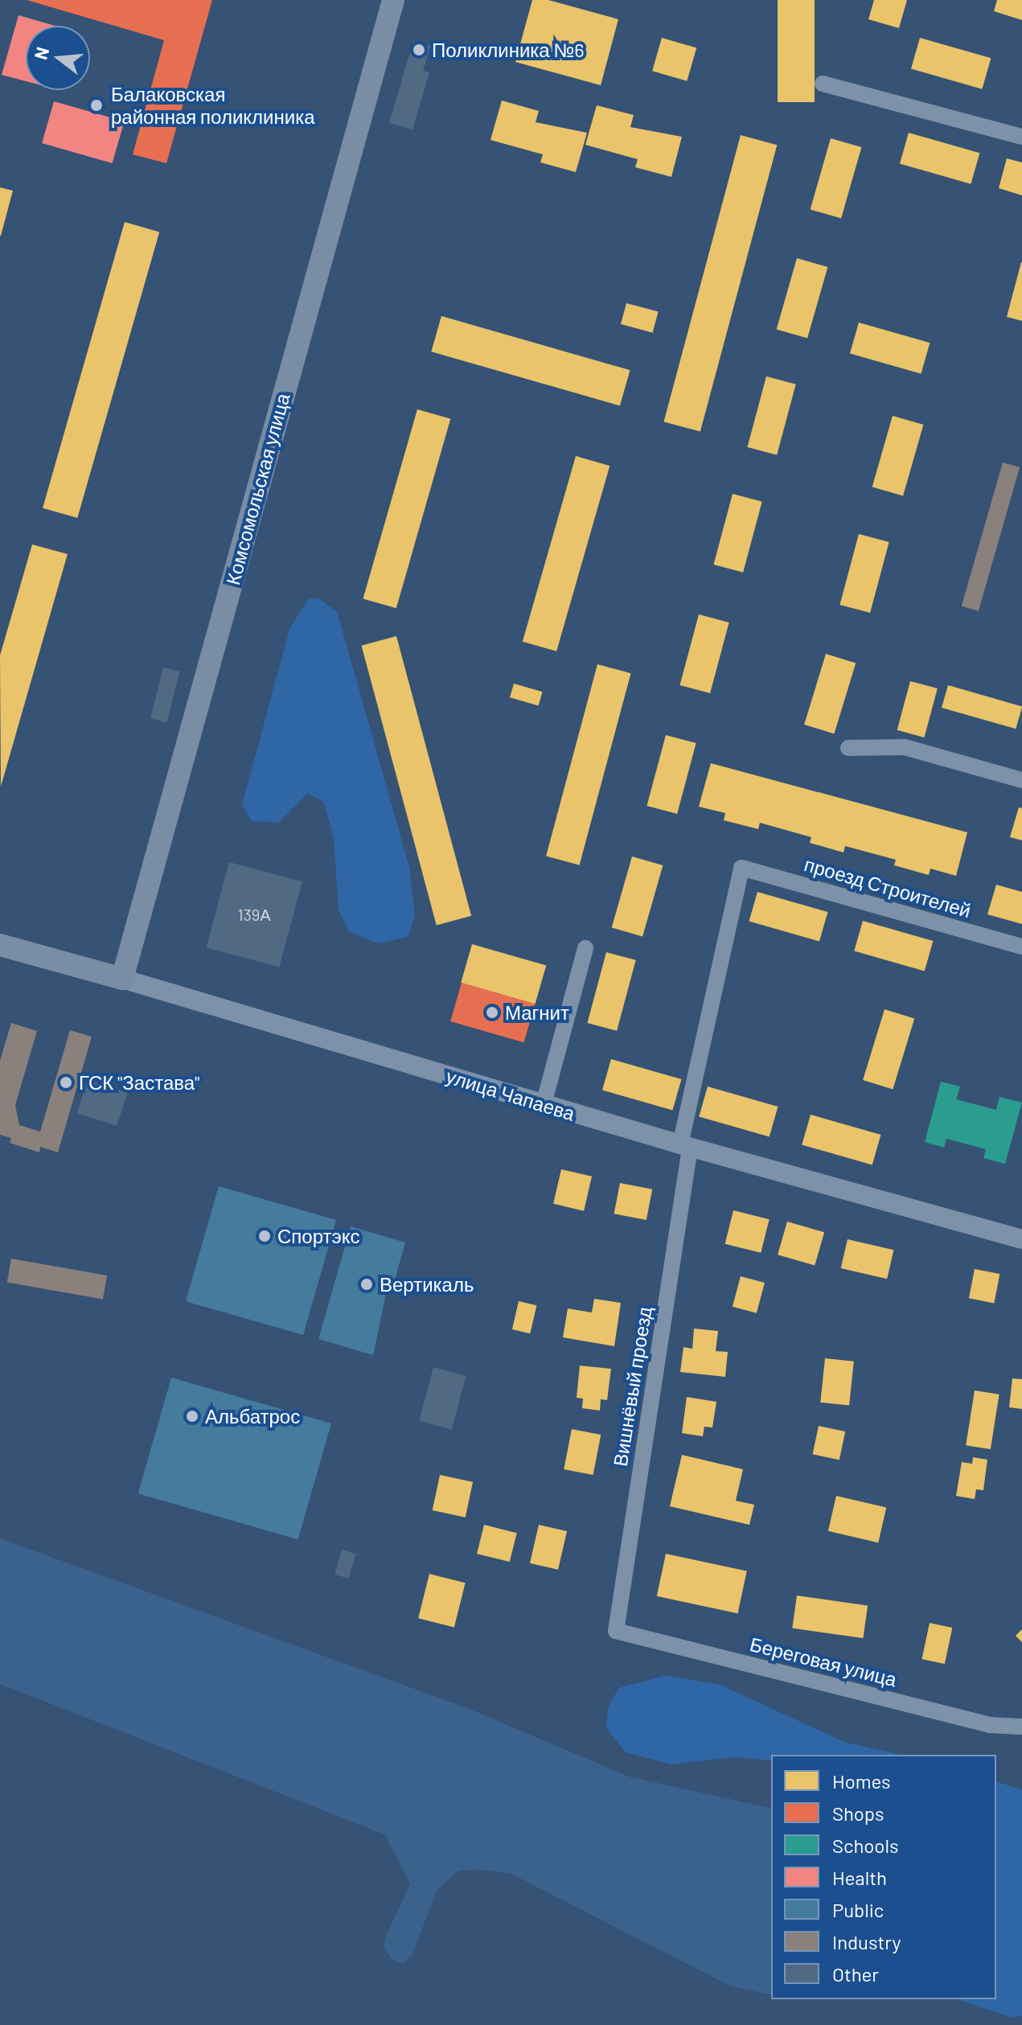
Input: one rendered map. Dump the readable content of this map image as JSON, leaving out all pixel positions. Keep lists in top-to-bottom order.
{
  "streets": {
    "main road": ["Комсомольская улица", "улица Чапаева"],
    "street": ["проезд Строителей", "Вишнёвый проезд", "Береговая улица"]
  },
  "crossings": [
    ["Комсомольская улица", "улица Чапаева"],
    ["проезд Строителей", "Вишнёвый проезд"],
    ["улица Чапаева", "Вишнёвый проезд"],
    ["Вишнёвый проезд", "Береговая улица"]
  ],
  "places": [
    "Поликлиника №6",
    "Балаковская районная поликлиника",
    "Магнит",
    "ГСК \"Застава\"",
    "Спортэкс",
    "Вертикаль",
    "Альбатрос"
  ],
  "house_numbers": ["139А"],
  "legend": [
    "Homes",
    "Shops",
    "Schools",
    "Health",
    "Public",
    "Industry",
    "Other"
  ],
  "north": "left"
}
